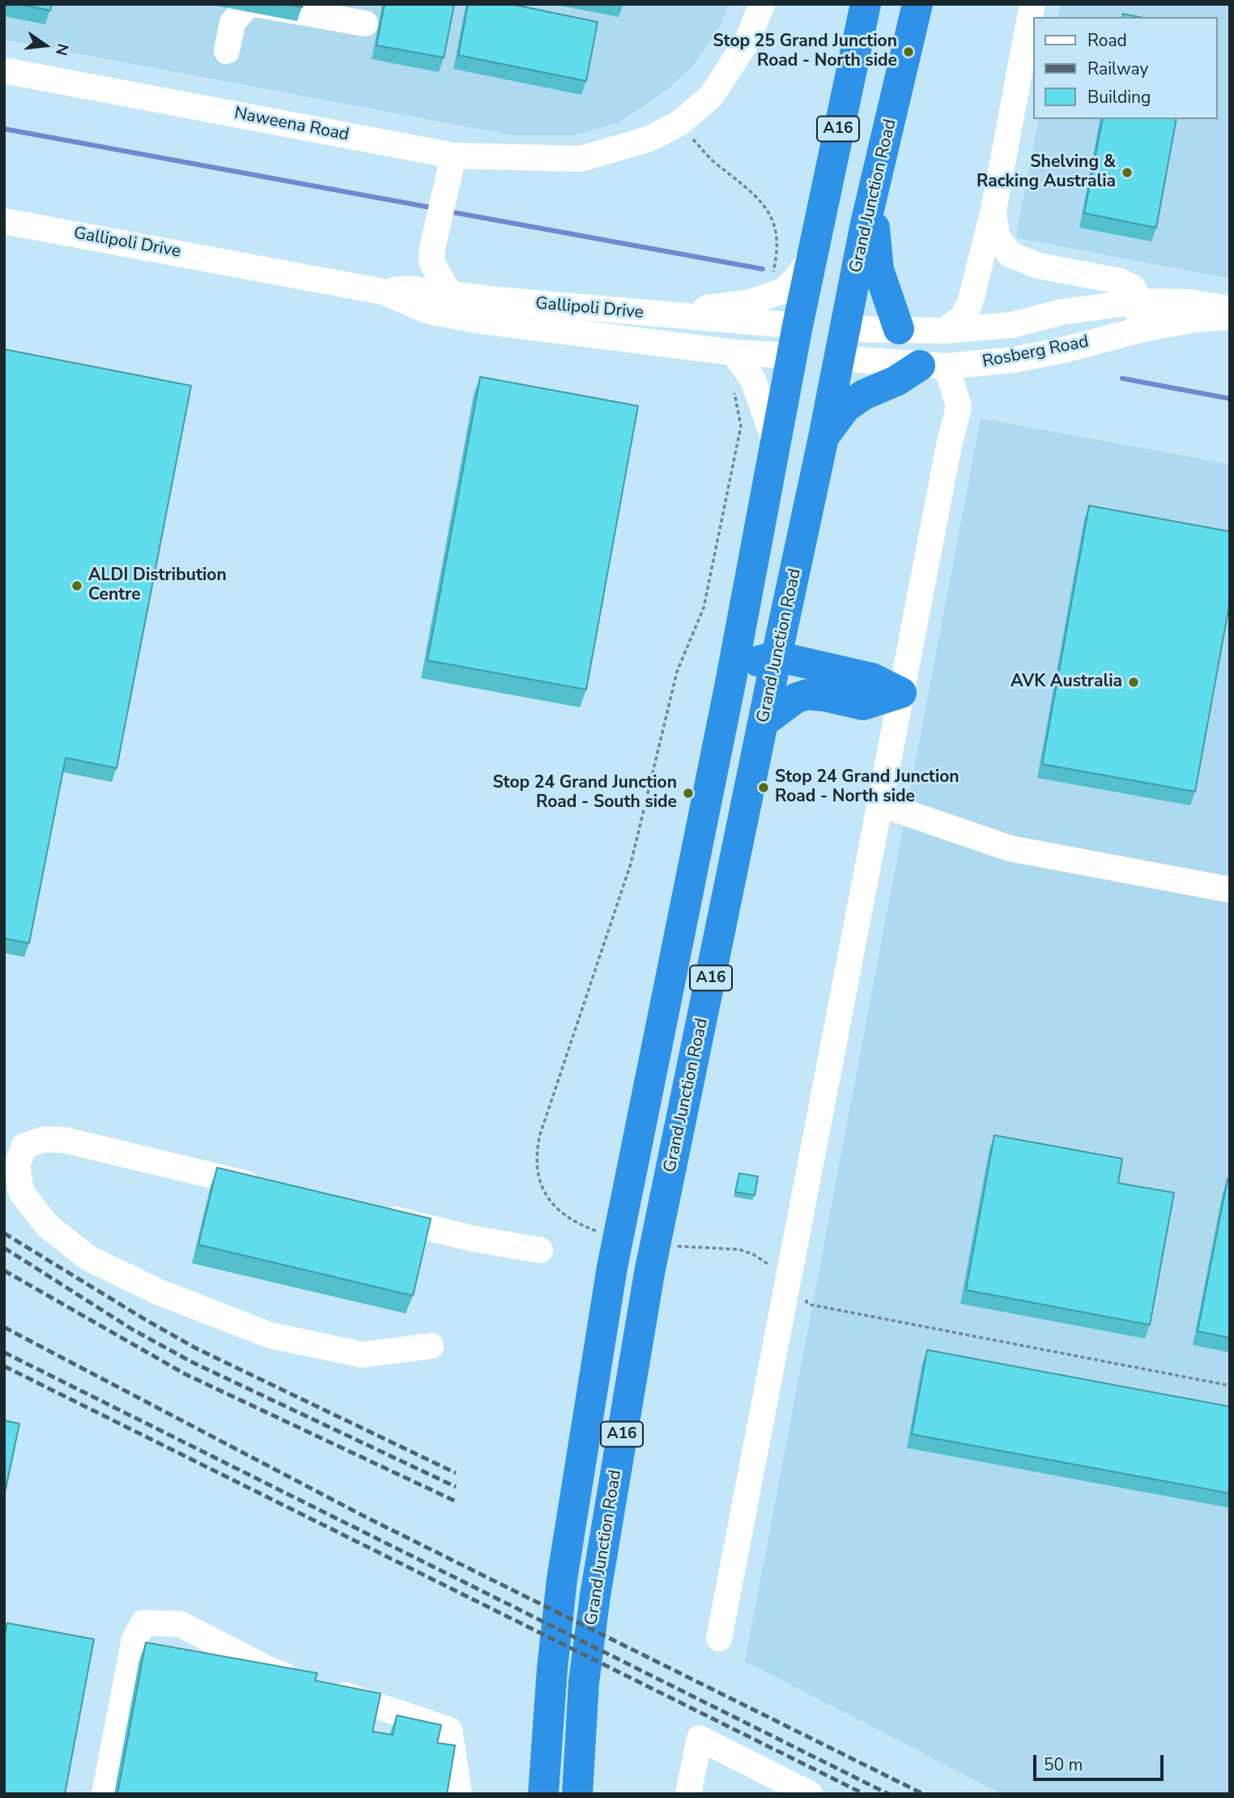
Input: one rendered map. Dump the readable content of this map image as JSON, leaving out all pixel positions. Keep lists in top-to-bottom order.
{
  "streets": {
    "highway": ["A16", "Grand Junction Road"],
    "street": ["Naweena Road", "Gallipoli Drive", "Rosberg Road"]
  },
  "crossings": [
    ["Grand Junction Road", "Gallipoli Drive"],
    ["Grand Junction Road", "Rosberg Road"]
  ],
  "places": [
    "Stop 25 Grand Junction Road - North side",
    "Shelving & Racking Australia",
    "ALDI Distribution Centre",
    "AVK Australia",
    "Stop 24 Grand Junction Road - North side",
    "Stop 24 Grand Junction Road - South side"
  ],
  "legend": ["Road", "Railway", "Building"],
  "scale_bar": "50 m",
  "north": "right"
}
